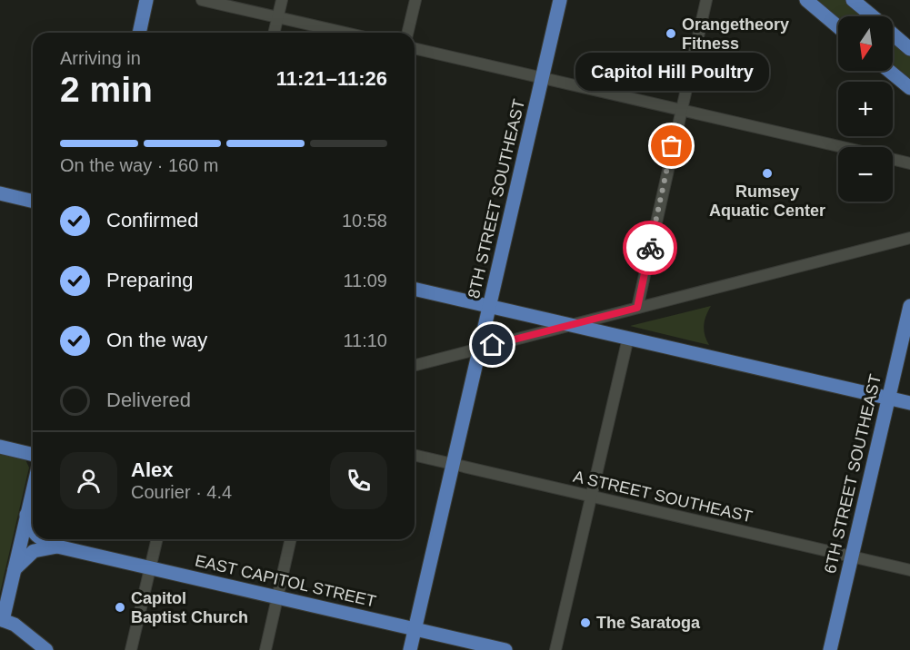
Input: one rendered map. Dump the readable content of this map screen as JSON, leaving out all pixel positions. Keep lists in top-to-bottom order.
{
  "streets": {
    "main road": ["8TH STREET SOUTHEAST", "6TH STREET SOUTHEAST", "EAST CAPITOL STREET"],
    "street": ["A STREET SOUTHEAST"]
  },
  "crossings": [
    ["8TH STREET SOUTHEAST", "A STREET SOUTHEAST"],
    ["8TH STREET SOUTHEAST", "EAST CAPITOL STREET"],
    ["6TH STREET SOUTHEAST", "A STREET SOUTHEAST"]
  ],
  "places": [
    "Orangetheory Fitness",
    "Capitol Hill Poultry",
    "Rumsey Aquatic Center",
    "Capitol Baptist Church",
    "The Saratoga"
  ],
  "north": "bottom",
  "page": {
    "map_buttons": ["+", "−"],
    "heading": ["2 min", "Arriving in", "11:21–11:26"],
    "panel": ["Alex", "Courier · 4.4"],
    "bubble": "Capitol Hill Poultry",
    "bar": "On the way · 160 m",
    "list": [
      ["Confirmed", "10:58"],
      ["Preparing", "11:09"],
      ["On the way", "11:10"],
      "Delivered"
    ]
  }
}
